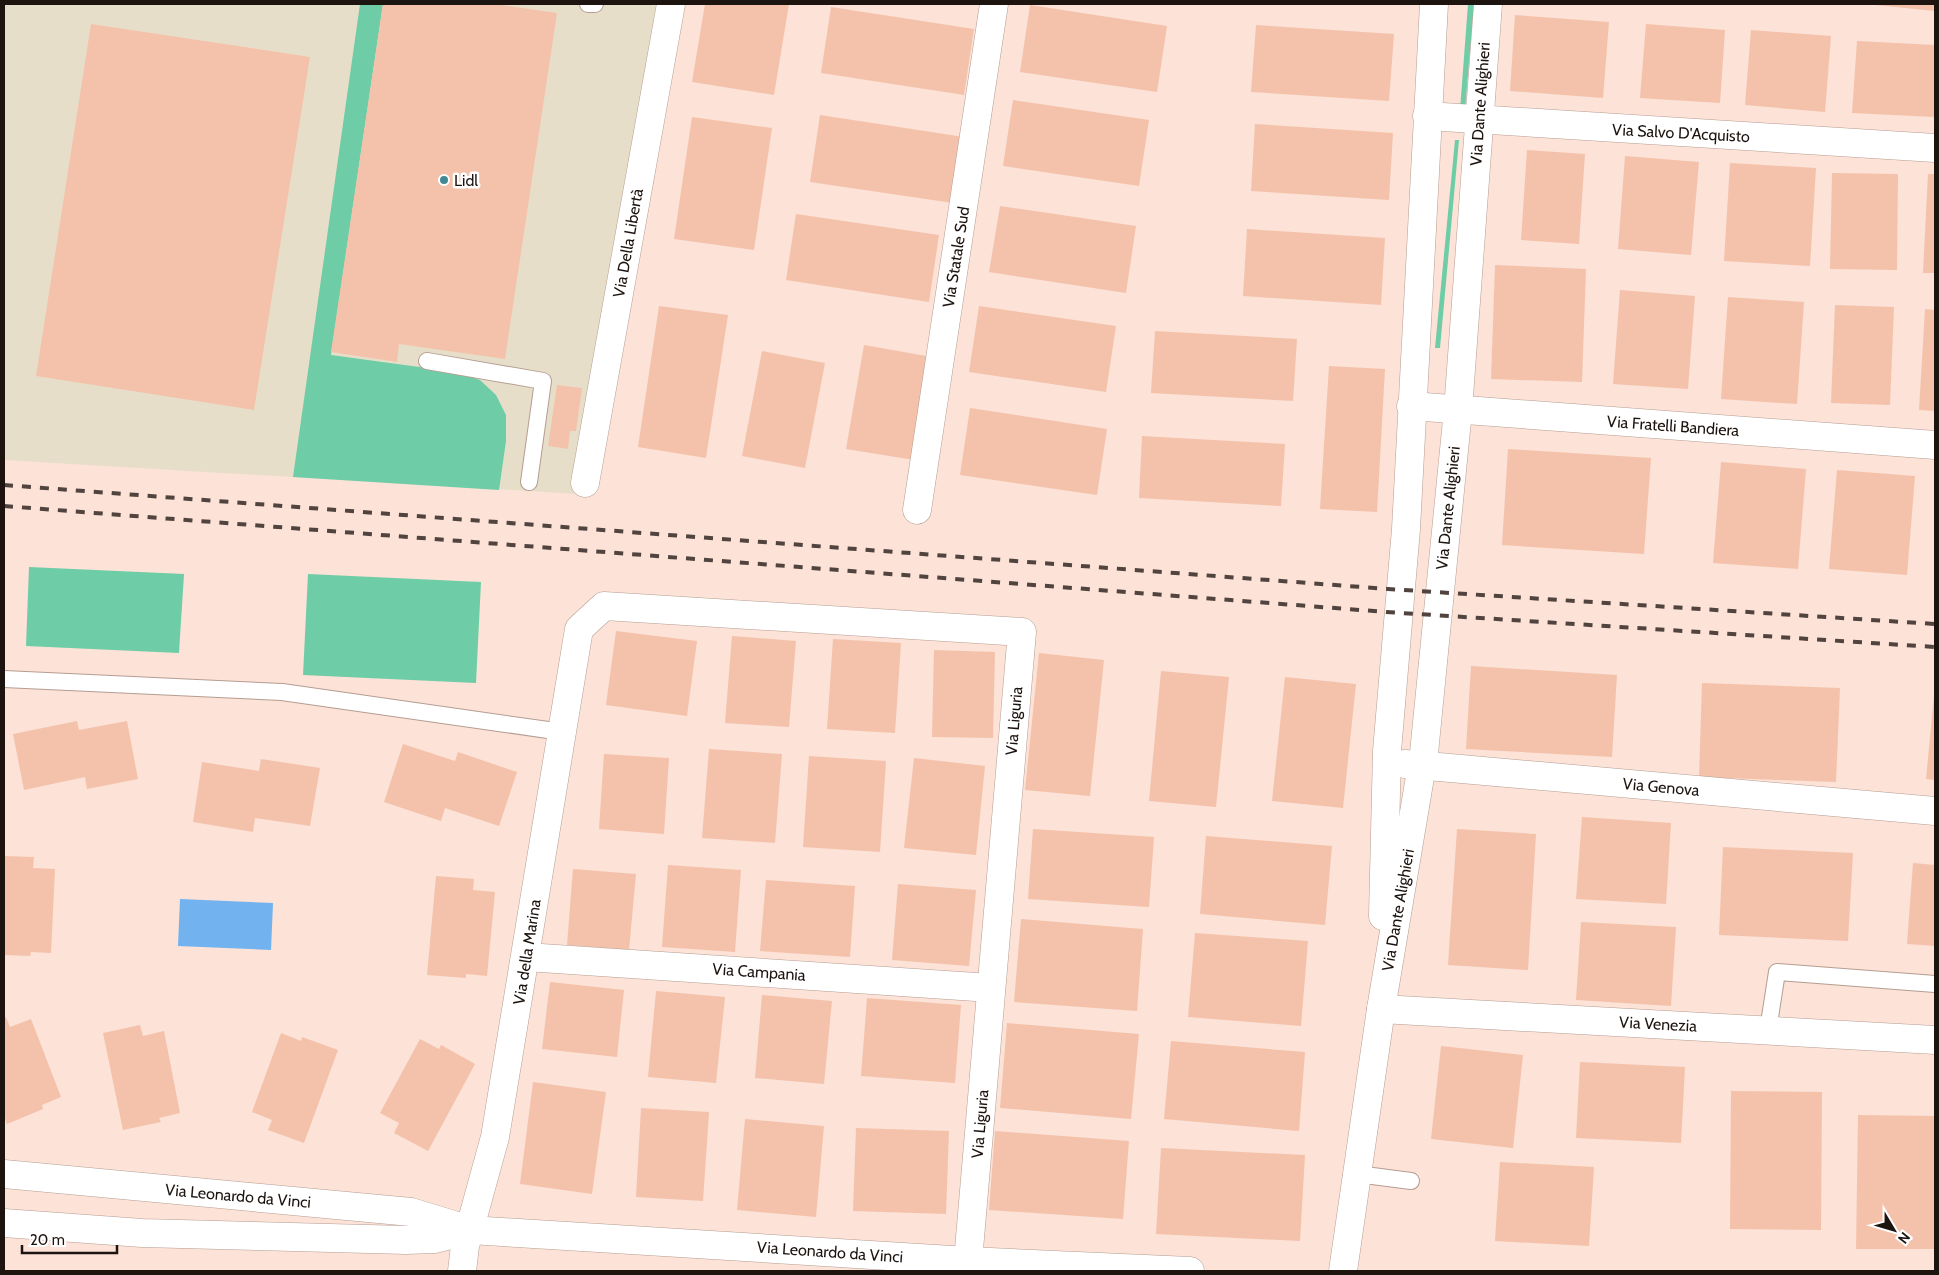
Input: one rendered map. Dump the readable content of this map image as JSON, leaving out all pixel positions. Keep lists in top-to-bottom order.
{
  "streets": {
    "street": [
      "Via Dante Alighieri",
      "Via Salvo D'Acquisto",
      "Via Della Libertà",
      "Via Statale Sud",
      "Via Fratelli Bandiera",
      "Via Liguria",
      "Via Genova",
      "Via della Marina",
      "Via Campania",
      "Via Venezia",
      "Via Leonardo da Vinci"
    ]
  },
  "crossings": [
    ["Via Dante Alighieri", "Via Salvo D'Acquisto"],
    ["Via Dante Alighieri", "Via Fratelli Bandiera"],
    ["Via Dante Alighieri", "Via Genova"],
    ["Via Dante Alighieri", "Via Venezia"],
    ["Via Liguria", "Via della Marina"],
    ["Via Liguria", "Via Campania"],
    ["Via Liguria", "Via Leonardo da Vinci"],
    ["Via della Marina", "Via Campania"],
    ["Via della Marina", "Via Leonardo da Vinci"]
  ],
  "places": ["Lidl"],
  "scale_bar": "20 m",
  "north": "bottom right"
}
